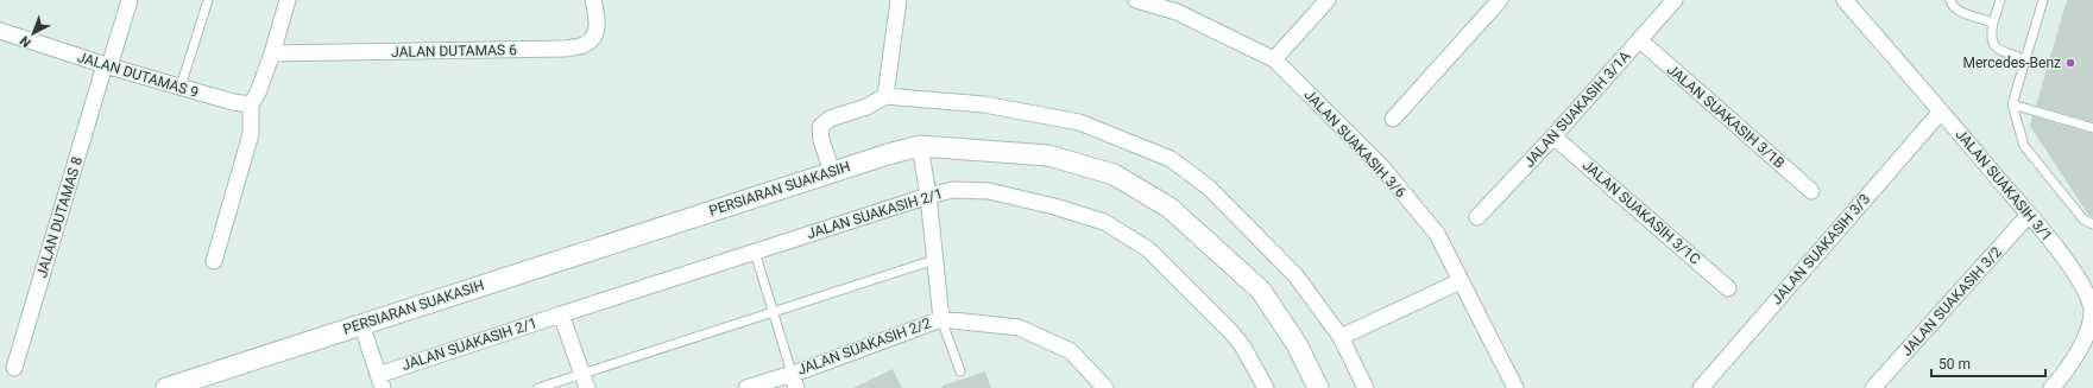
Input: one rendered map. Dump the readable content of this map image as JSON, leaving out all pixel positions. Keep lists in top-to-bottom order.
{
  "streets": {
    "street": [
      "JALAN DUTAMAS 6",
      "JALAN DUTAMAS 9",
      "JALAN SUAKASIH 3/1A",
      "JALAN SUAKASIH 3/1B",
      "JALAN SUAKASIH 3/6",
      "JALAN SUAKASIH 3/1",
      "PERSIARAN SUAKASIH",
      "JALAN SUAKASIH 3/1C",
      "JALAN SUAKASIH 2/1",
      "JALAN DUTAMAS 8",
      "JALAN SUAKASIH 3/3",
      "JALAN SUAKASIH 3/2",
      "JALAN SUAKASIH 2/2"
    ]
  },
  "crossings": [
    ["JALAN DUTAMAS 9", "JALAN DUTAMAS 8"],
    ["JALAN SUAKASIH 3/1A", "JALAN SUAKASIH 3/1B"],
    ["JALAN SUAKASIH 3/1A", "JALAN SUAKASIH 3/1C"],
    ["JALAN SUAKASIH 3/1", "JALAN SUAKASIH 3/3"],
    ["JALAN SUAKASIH 3/1", "JALAN SUAKASIH 3/2"],
    ["PERSIARAN SUAKASIH", "JALAN SUAKASIH 2/1"]
  ],
  "places": ["Mercedes-Benz"],
  "scale_bar": "50 m",
  "north": "bottom left"
}
